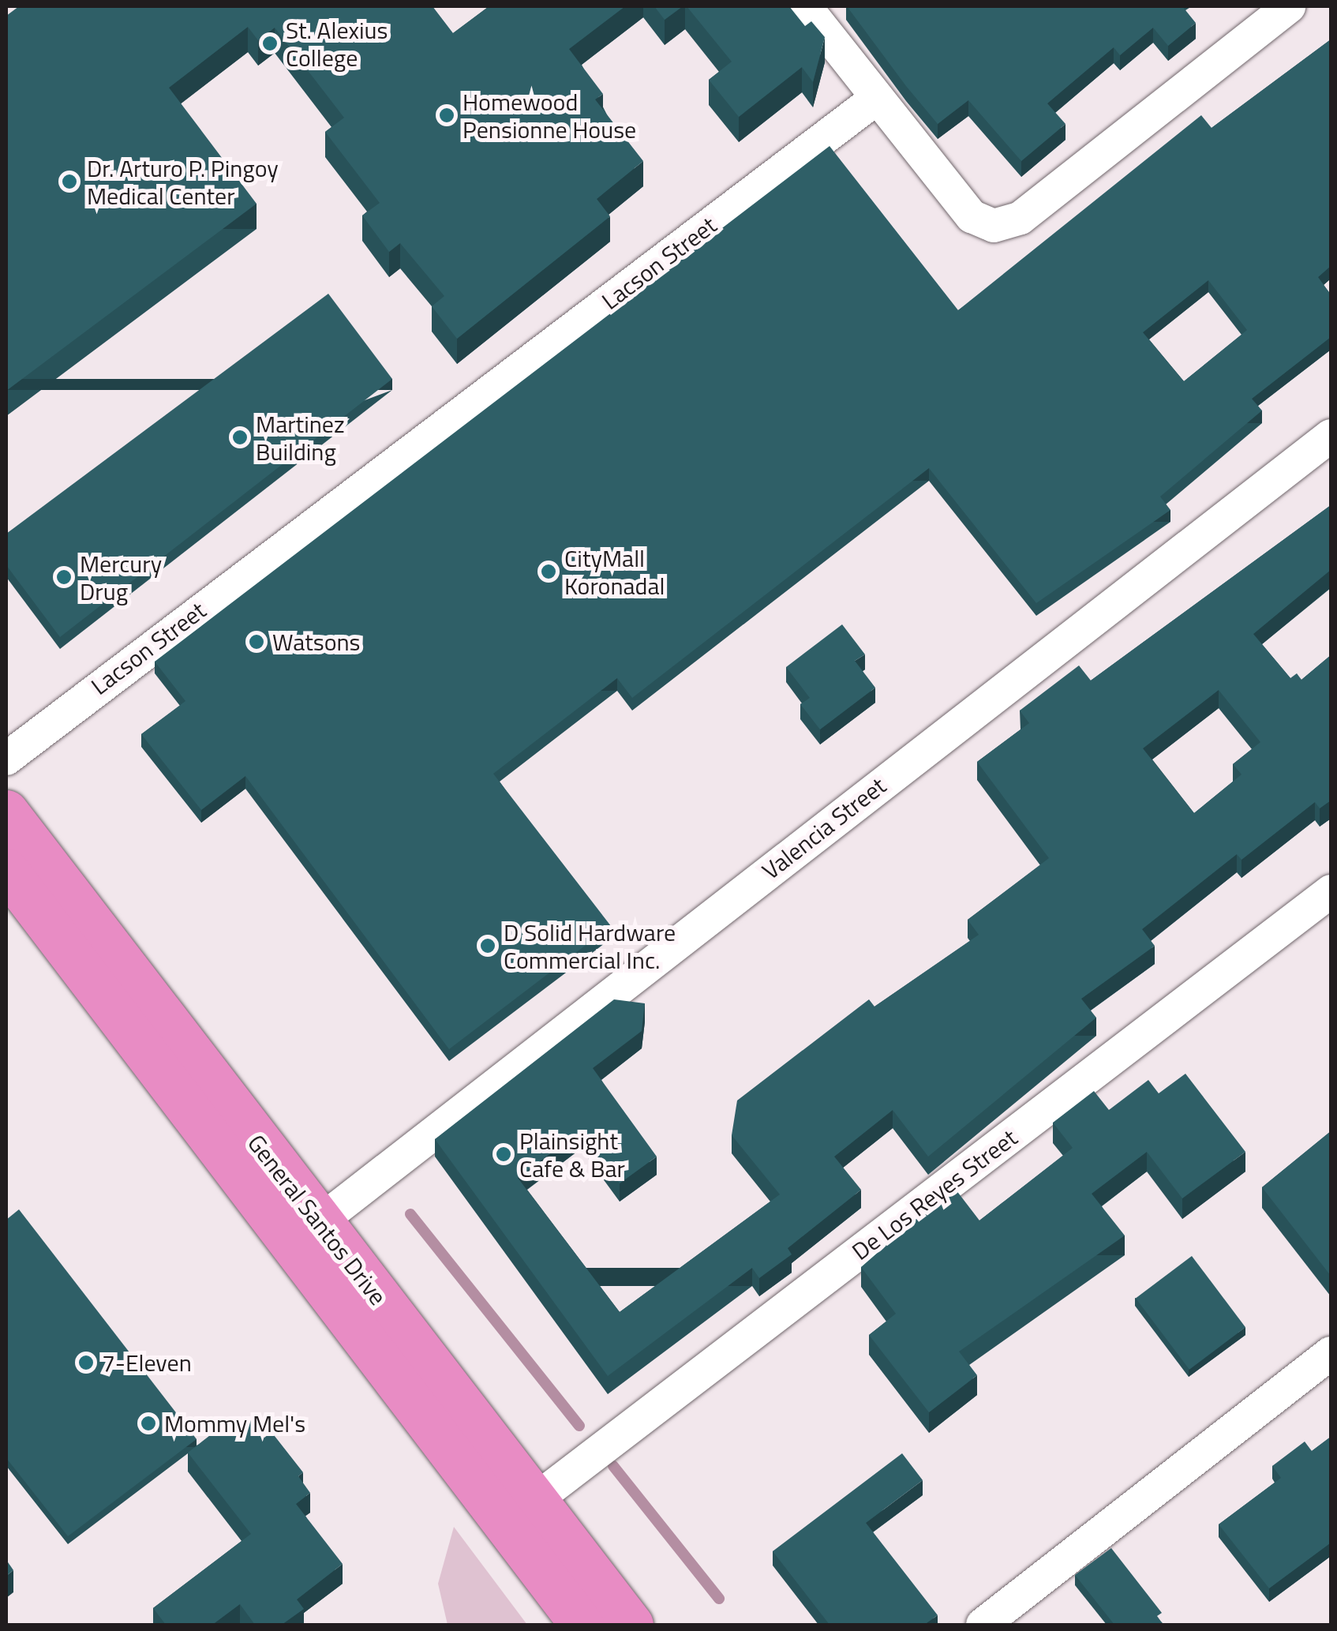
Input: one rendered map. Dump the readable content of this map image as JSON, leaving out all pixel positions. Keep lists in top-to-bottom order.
{
  "streets": {
    "highway": ["General Santos Drive"],
    "street": ["Lacson Street", "Valencia Street", "De Los Reyes Street"]
  },
  "crossings": [
    ["Valencia Street", "General Santos Drive"],
    ["De Los Reyes Street", "General Santos Drive"]
  ],
  "places": [
    "St. Alexius College",
    "Homewood Pensionne House",
    "Dr. Arturo P. Pingoy Medical Center",
    "Martinez Building",
    "CityMall Koronadal",
    "Mercury Drug",
    "Watsons",
    "D Solid Hardware Commercial Inc.",
    "Plainsight Cafe & Bar",
    "7-Eleven",
    "Mommy Mel's"
  ]
}
